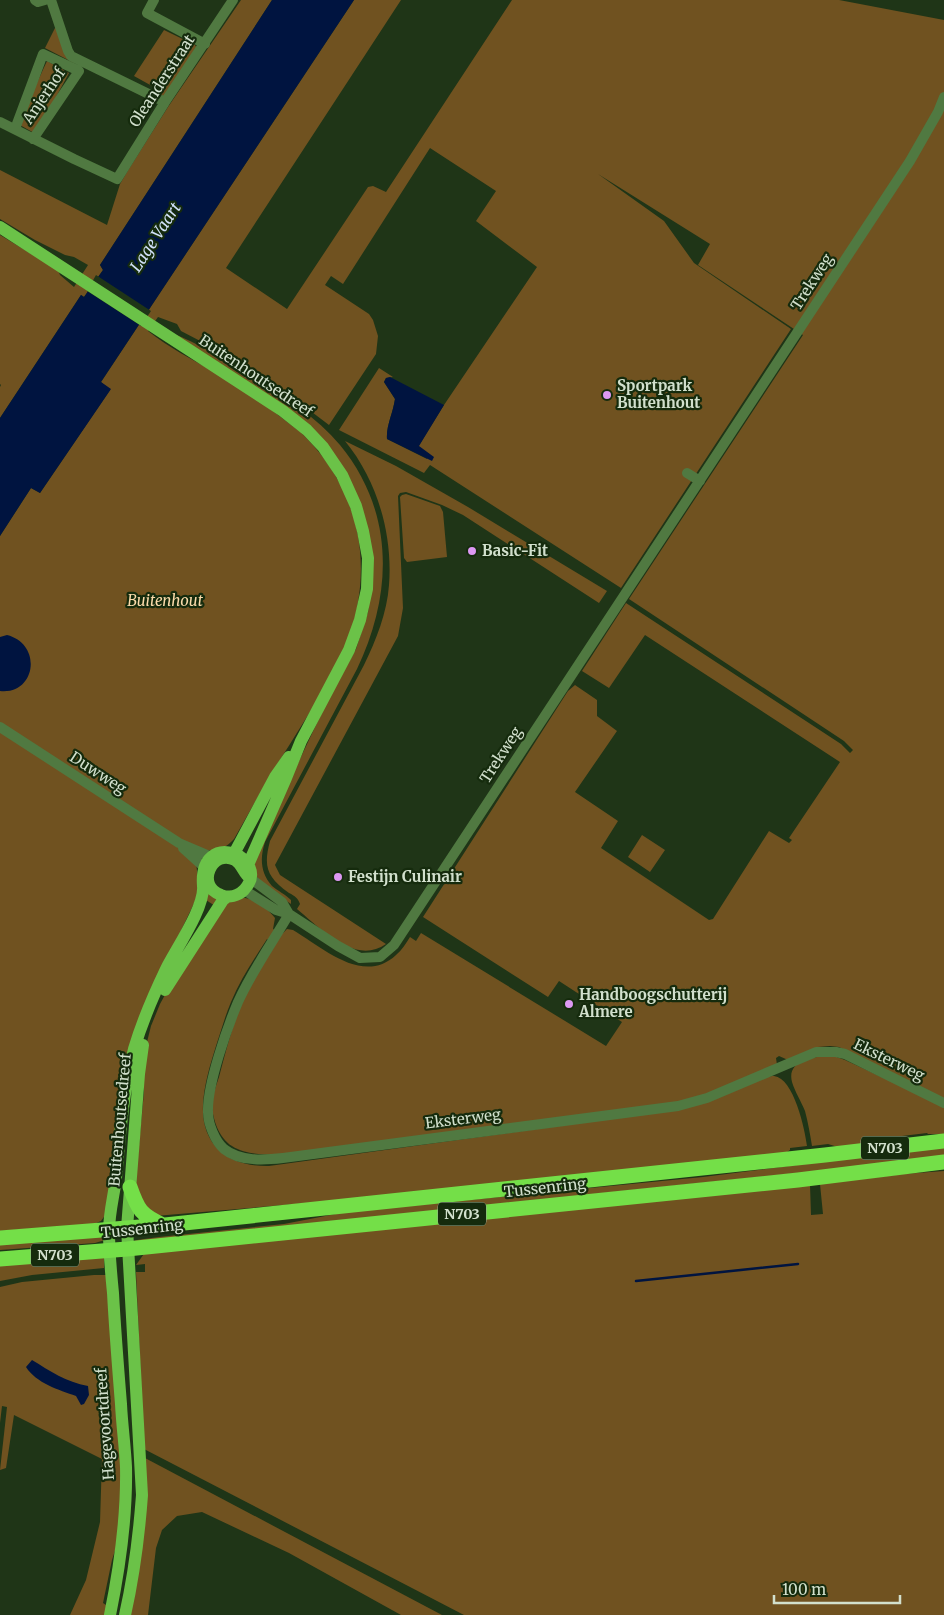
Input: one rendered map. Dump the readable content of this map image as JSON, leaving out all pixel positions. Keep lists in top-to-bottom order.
{
  "streets": {
    "highway": ["N703", "Tussenring"],
    "main road": ["Buitenhoutsedreef", "Hagevoortdreef"],
    "street": [
      "Oleanderstraat",
      "Anjerhof",
      "Trekweg",
      "Duwweg",
      "Eksterweg"
    ]
  },
  "crossings": [
    ["Oleanderstraat", "Anjerhof"],
    ["Trekweg", "Buitenhoutsedreef"],
    ["Trekweg", "Duwweg"],
    ["Trekweg", "Eksterweg"],
    ["Buitenhoutsedreef", "Duwweg"],
    ["Buitenhoutsedreef", "Tussenring"],
    ["Buitenhoutsedreef", "Hagevoortdreef"],
    ["Tussenring", "Hagevoortdreef"]
  ],
  "water": ["Lage Vaart"],
  "parks": ["Buitenhout"],
  "places": [
    "Sportpark Buitenhout",
    "Basic-Fit",
    "Festijn Culinair",
    "Handboogschutterij Almere"
  ],
  "scale_bar": "100 m"
}
